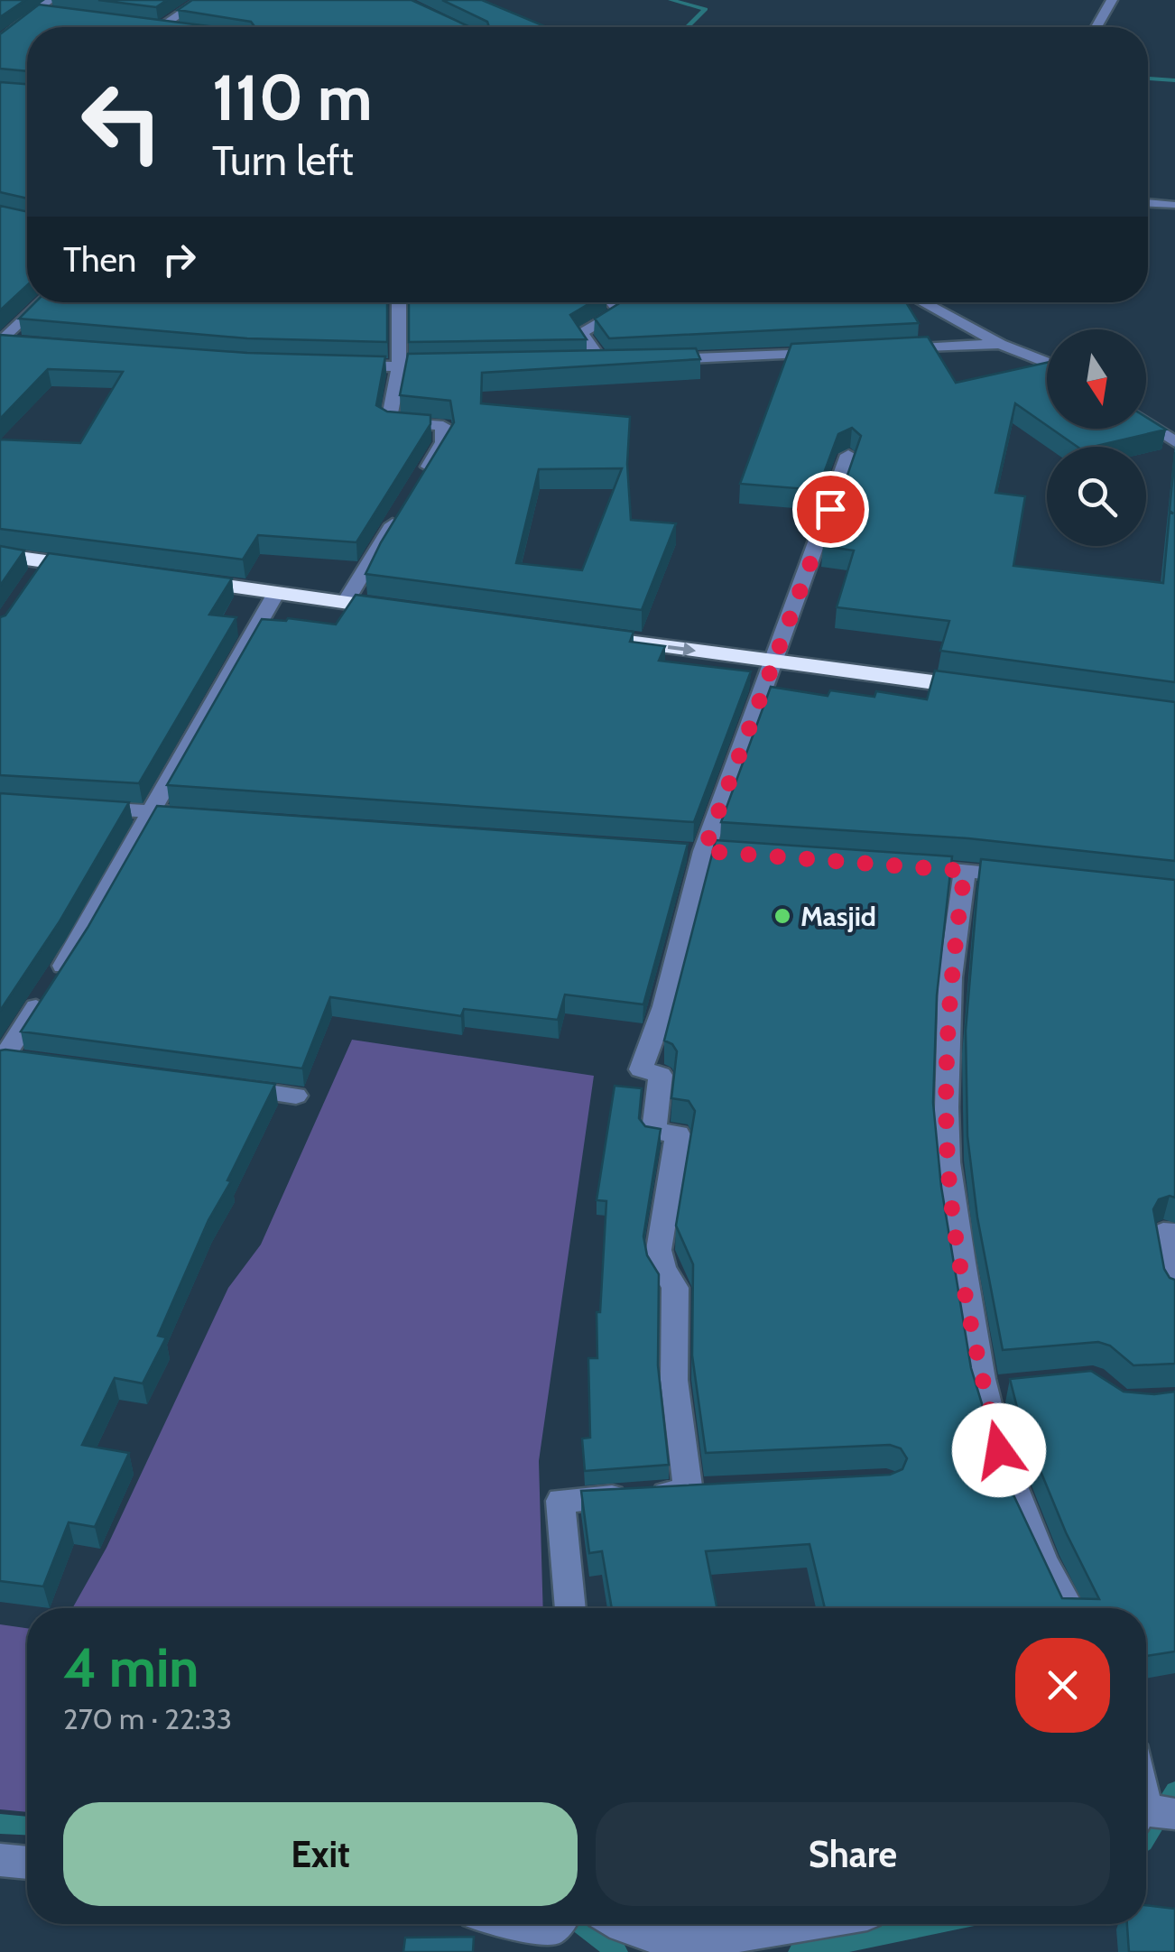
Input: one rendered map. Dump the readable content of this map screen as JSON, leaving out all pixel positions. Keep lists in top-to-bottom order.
{
  "places": ["Masjid"],
  "north": "bottom",
  "page": {
    "turn": ["110 m", "Turn left"],
    "then": "Then",
    "heading": ["4 min", "270 m · 22:33"],
    "buttons": ["Exit", "Share"]
  }
}
